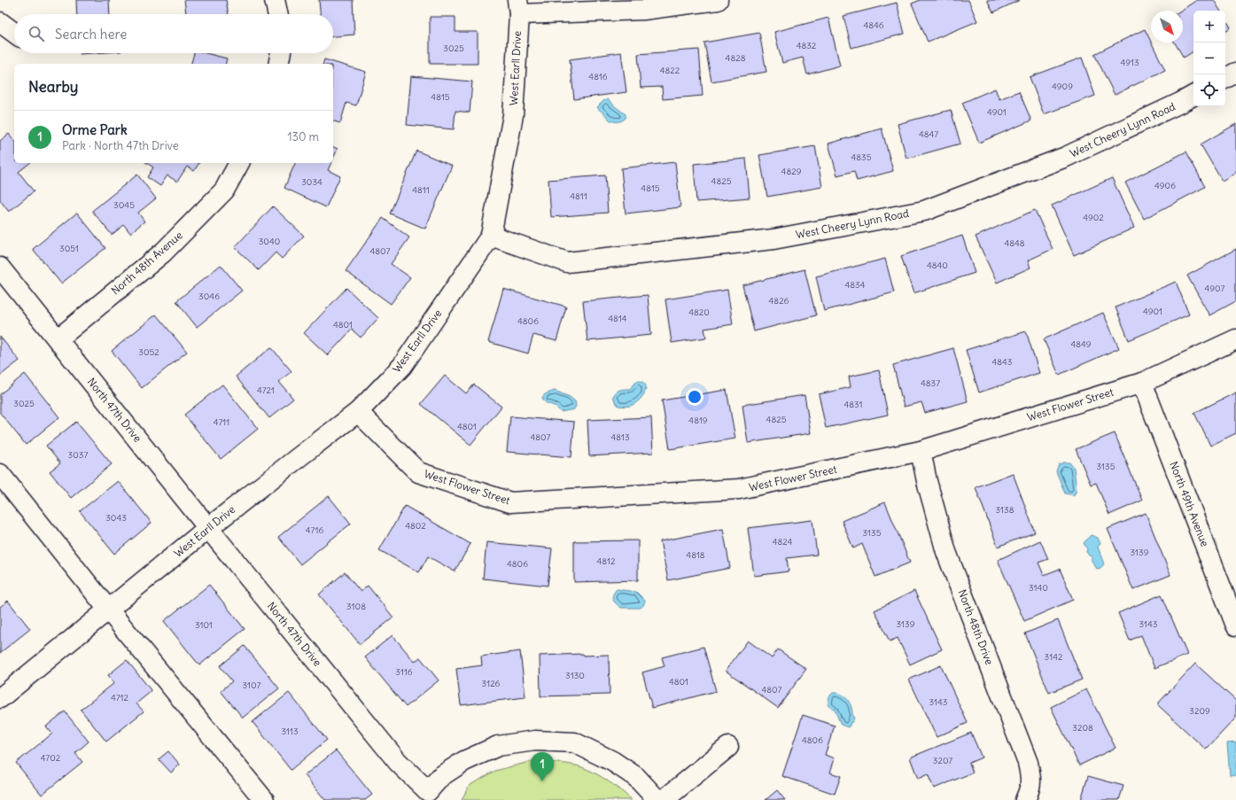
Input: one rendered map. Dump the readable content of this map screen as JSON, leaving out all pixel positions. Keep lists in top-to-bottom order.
{
  "streets": {
    "street": [
      "West Earll Drive",
      "West Cheery Lynn Road",
      "North 48th Avenue",
      "West Flower Street",
      "North 47th Drive",
      "North 49th Avenue",
      "North 48th Drive"
    ]
  },
  "crossings": [
    ["West Earll Drive", "West Cheery Lynn Road"],
    ["West Earll Drive", "West Flower Street"],
    ["West Earll Drive", "North 47th Drive"],
    ["North 48th Avenue", "North 47th Drive"],
    ["West Flower Street", "North 49th Avenue"],
    ["West Flower Street", "North 48th Drive"]
  ],
  "house_numbers": [
    "4846",
    "4832",
    "3025",
    "4828",
    "4913",
    "4822",
    "4816",
    "4909",
    "4815",
    "4901",
    "4847",
    "4835",
    "4829",
    "4825",
    "3034",
    "4906",
    "4815",
    "4811",
    "4811",
    "3045",
    "4902",
    "3040",
    "4848",
    "3051",
    "4807",
    "4840",
    "4834",
    "4907",
    "3046",
    "4826",
    "4901",
    "4820",
    "4814",
    "4806",
    "4801",
    "4849",
    "3052",
    "4843",
    "4837",
    "4721",
    "3025",
    "4831",
    "4825",
    "4819",
    "4711",
    "4801",
    "4807",
    "4813",
    "3037",
    "3135",
    "3138",
    "3043",
    "4802",
    "4716",
    "3135",
    "4824",
    "3139",
    "4818",
    "4812",
    "4806",
    "3140",
    "3108",
    "3139",
    "3143",
    "3101",
    "3142",
    "3116",
    "3130",
    "4801",
    "3126",
    "3107",
    "4807",
    "4712",
    "3143",
    "3209",
    "3208",
    "3113",
    "4806",
    "4702",
    "3207"
  ],
  "north": "bottom right",
  "page": {
    "map_buttons": ["+", "−"],
    "search": "Search here",
    "heading": "Nearby",
    "list": [
      {
        "mark": "1",
        "name": "Orme Park",
        "note": "Park · North 47th Drive",
        "value": "130 m"
      }
    ],
    "pins": "1"
  }
}
